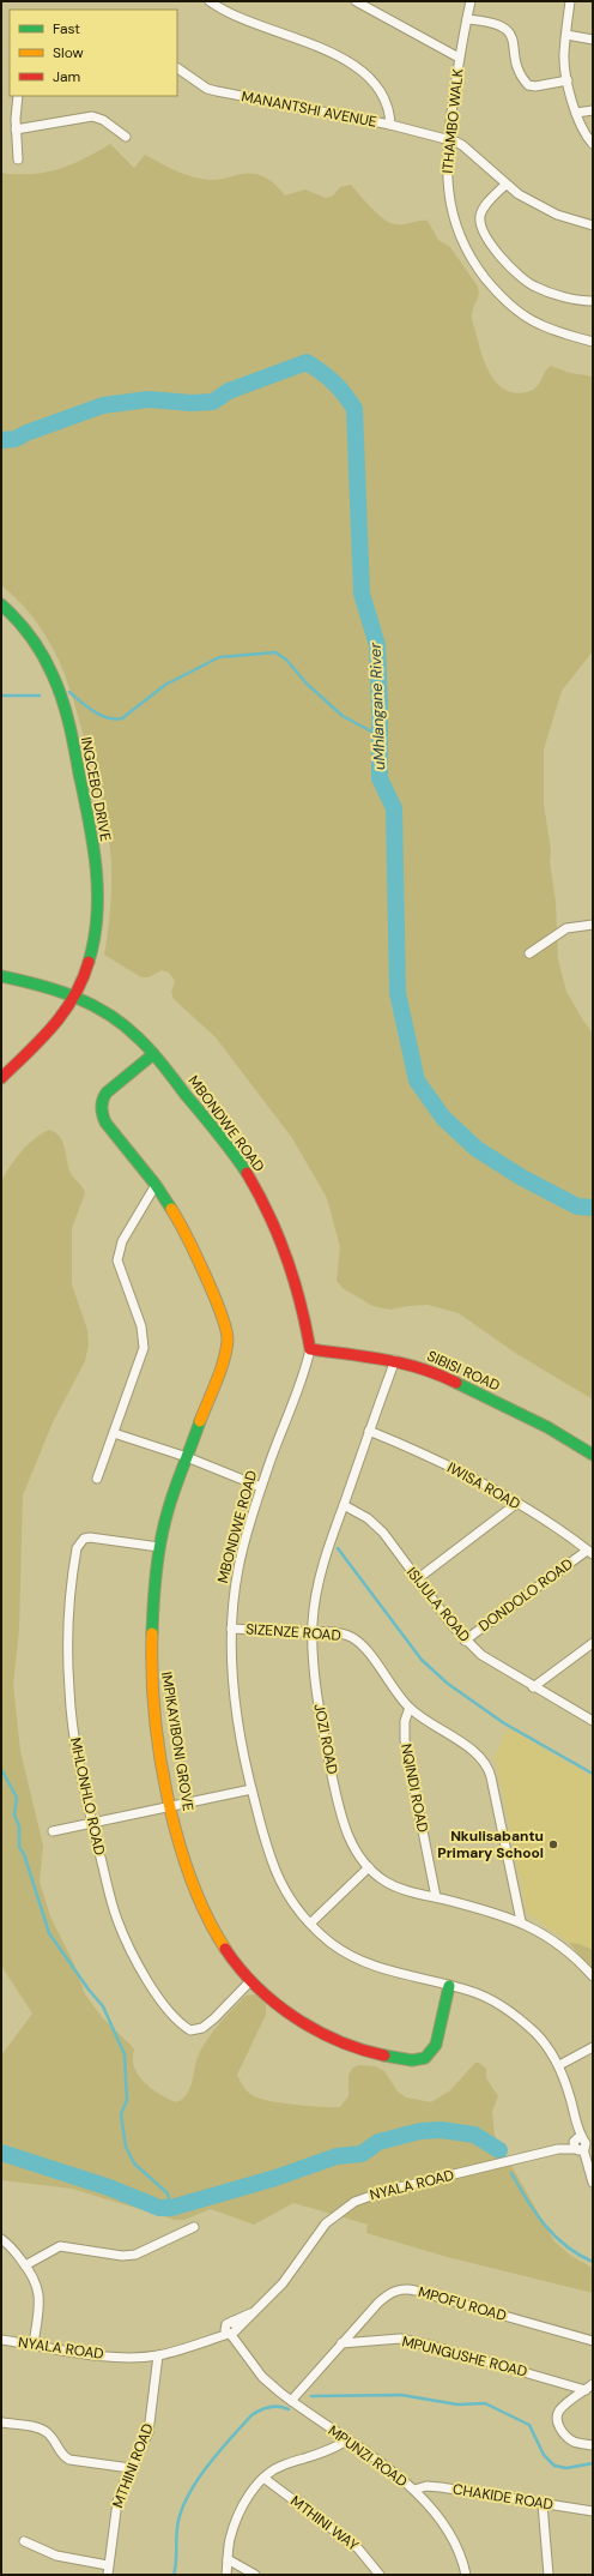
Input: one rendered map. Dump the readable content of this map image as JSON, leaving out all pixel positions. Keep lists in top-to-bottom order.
{
  "streets": {
    "street": [
      "MANANTSHI AVENUE",
      "ITHAMBO WALK",
      "INGCEBO DRIVE",
      "MBONDWE ROAD",
      "SIBISI ROAD",
      "IWISA ROAD",
      "DONDOLO ROAD",
      "ISIJULA ROAD",
      "SIZENZE ROAD",
      "JOZI ROAD",
      "IMPIKAYIBONI GROVE",
      "NQINDI ROAD",
      "MHLONHLO ROAD",
      "NYALA ROAD",
      "MPOFU ROAD",
      "MPUNGUSHE ROAD",
      "MPUNZI ROAD",
      "MTHINI ROAD",
      "CHAKIDE ROAD",
      "MTHINI WAY"
    ]
  },
  "crossings": [
    ["MANANTSHI AVENUE", "ITHAMBO WALK"],
    ["INGCEBO DRIVE", "MBONDWE ROAD"],
    ["MBONDWE ROAD", "SIBISI ROAD"],
    ["MBONDWE ROAD", "SIZENZE ROAD"],
    ["MBONDWE ROAD", "IMPIKAYIBONI GROVE"],
    ["MBONDWE ROAD", "NYALA ROAD"],
    ["SIBISI ROAD", "JOZI ROAD"],
    ["IWISA ROAD", "DONDOLO ROAD"],
    ["IWISA ROAD", "JOZI ROAD"],
    ["DONDOLO ROAD", "ISIJULA ROAD"],
    ["ISIJULA ROAD", "JOZI ROAD"],
    ["SIZENZE ROAD", "JOZI ROAD"],
    ["SIZENZE ROAD", "NQINDI ROAD"],
    ["JOZI ROAD", "NQINDI ROAD"],
    ["IMPIKAYIBONI GROVE", "MHLONHLO ROAD"],
    ["NYALA ROAD", "MPUNZI ROAD"],
    ["NYALA ROAD", "MTHINI ROAD"],
    ["MPOFU ROAD", "MPUNGUSHE ROAD"],
    ["MPOFU ROAD", "MPUNZI ROAD"],
    ["MPUNZI ROAD", "CHAKIDE ROAD"]
  ],
  "water": ["uMhlangane River"],
  "places": ["Nkulisabantu Primary School"],
  "legend": ["Fast", "Slow", "Jam"]
}
